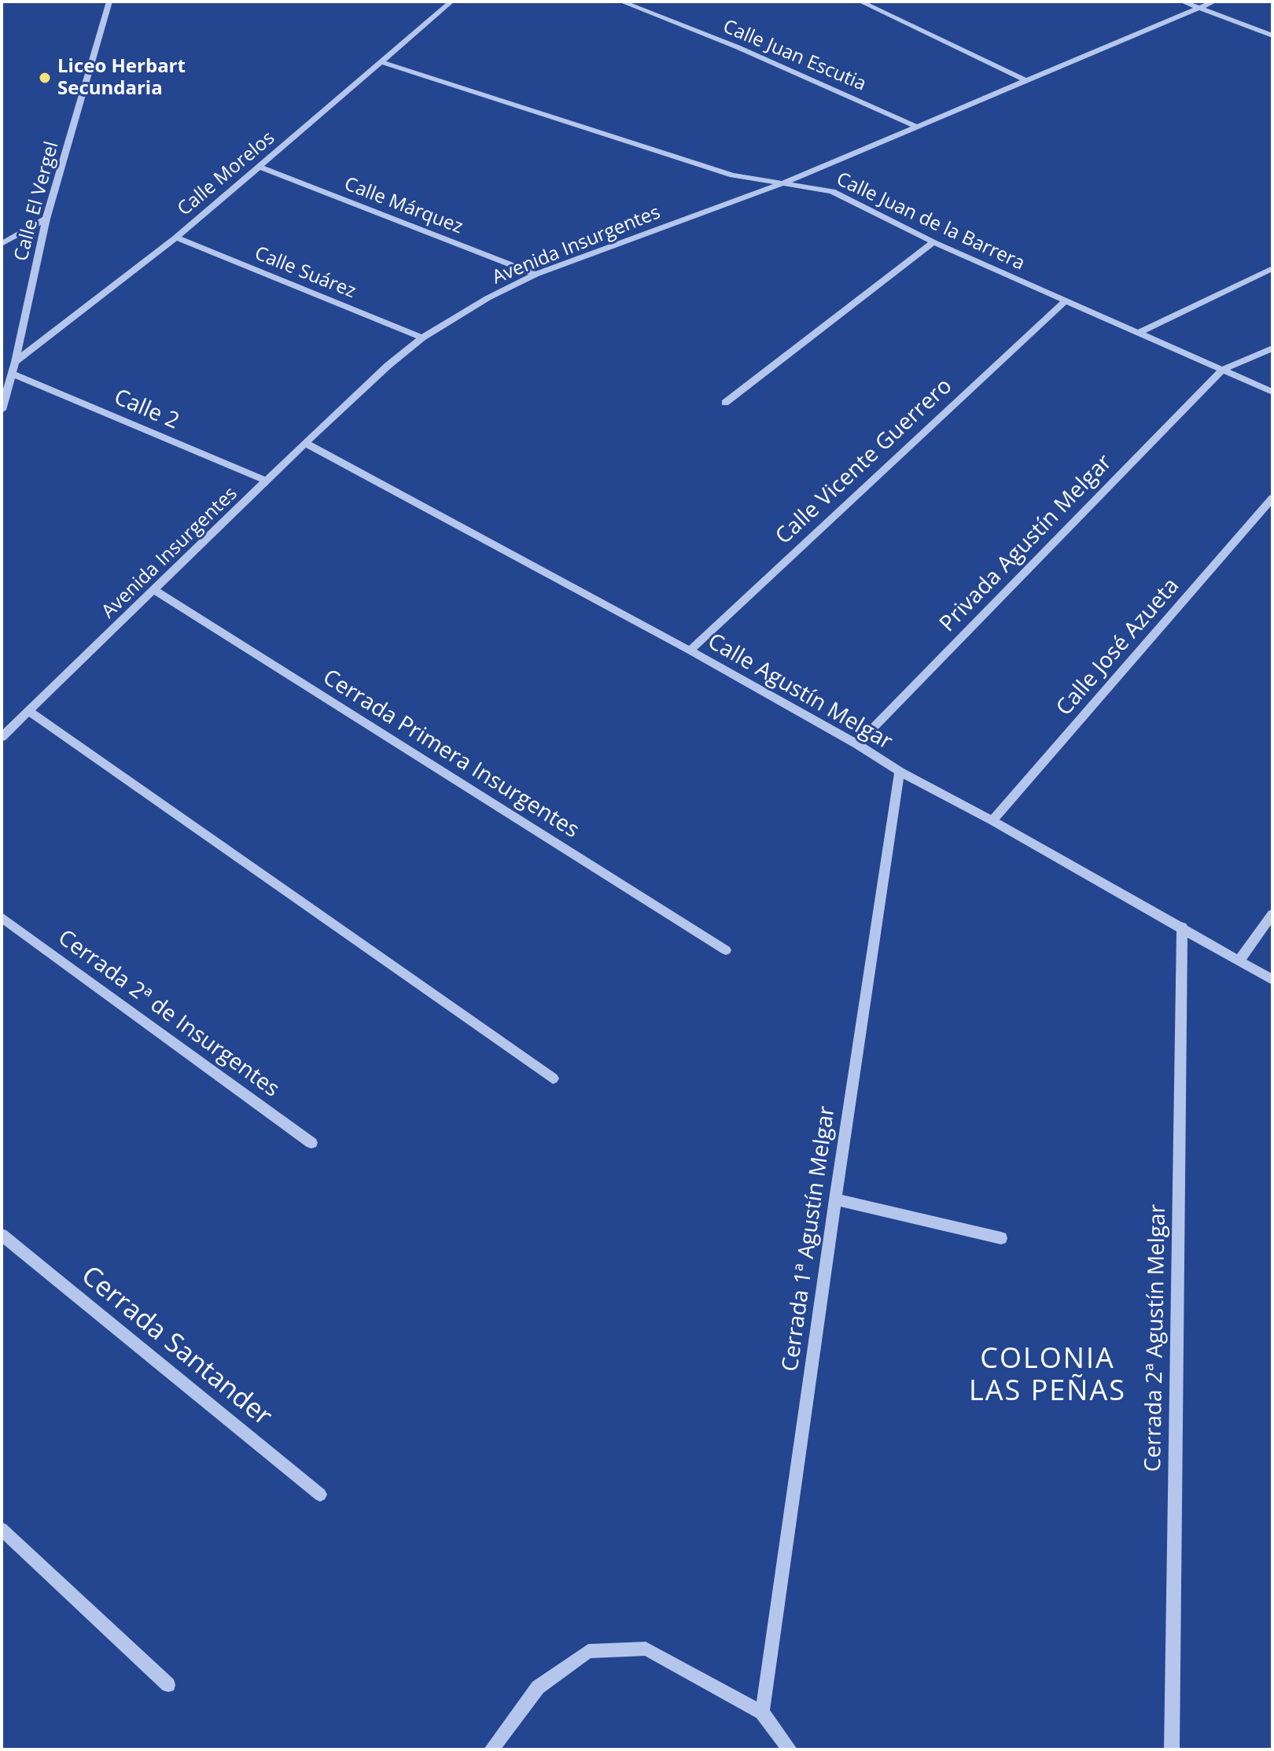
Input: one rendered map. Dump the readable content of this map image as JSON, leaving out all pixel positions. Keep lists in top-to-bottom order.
{
  "streets": {
    "street": [
      "Calle Juan Escutia",
      "Calle Morelos",
      "Calle El Vergel",
      "Calle Márquez",
      "Calle Juan de la Barrera",
      "Avenida Insurgentes",
      "Calle Suárez",
      "Calle 2",
      "Calle Vicente Guerrero",
      "Privada Agustín Melgar",
      "Calle José Azueta",
      "Calle Agustín Melgar",
      "Cerrada Primera Insurgentes",
      "Cerrada 2ª de Insurgentes",
      "Cerrada 1ª Agustín Melgar",
      "Cerrada 2ª Agustín Melgar",
      "Cerrada Santander"
    ]
  },
  "crossings": [
    ["Calle Juan Escutia", "Avenida Insurgentes"],
    ["Calle Morelos", "Calle El Vergel"],
    ["Calle Morelos", "Calle Márquez"],
    ["Calle Morelos", "Calle Juan de la Barrera"],
    ["Calle Morelos", "Calle Suárez"],
    ["Calle El Vergel", "Calle 2"],
    ["Calle Márquez", "Avenida Insurgentes"],
    ["Calle Juan de la Barrera", "Avenida Insurgentes"],
    ["Calle Juan de la Barrera", "Calle Vicente Guerrero"],
    ["Calle Juan de la Barrera", "Privada Agustín Melgar"],
    ["Avenida Insurgentes", "Calle Suárez"],
    ["Avenida Insurgentes", "Calle 2"],
    ["Avenida Insurgentes", "Calle Agustín Melgar"],
    ["Avenida Insurgentes", "Cerrada Primera Insurgentes"],
    ["Calle Vicente Guerrero", "Calle Agustín Melgar"],
    ["Privada Agustín Melgar", "Calle Agustín Melgar"],
    ["Calle José Azueta", "Calle Agustín Melgar"],
    ["Calle Agustín Melgar", "Cerrada 1ª Agustín Melgar"],
    ["Calle Agustín Melgar", "Cerrada 2ª Agustín Melgar"]
  ],
  "districts": ["COLONIA LAS PEÑAS"],
  "places": ["Liceo Herbart Secundaria"]
}
